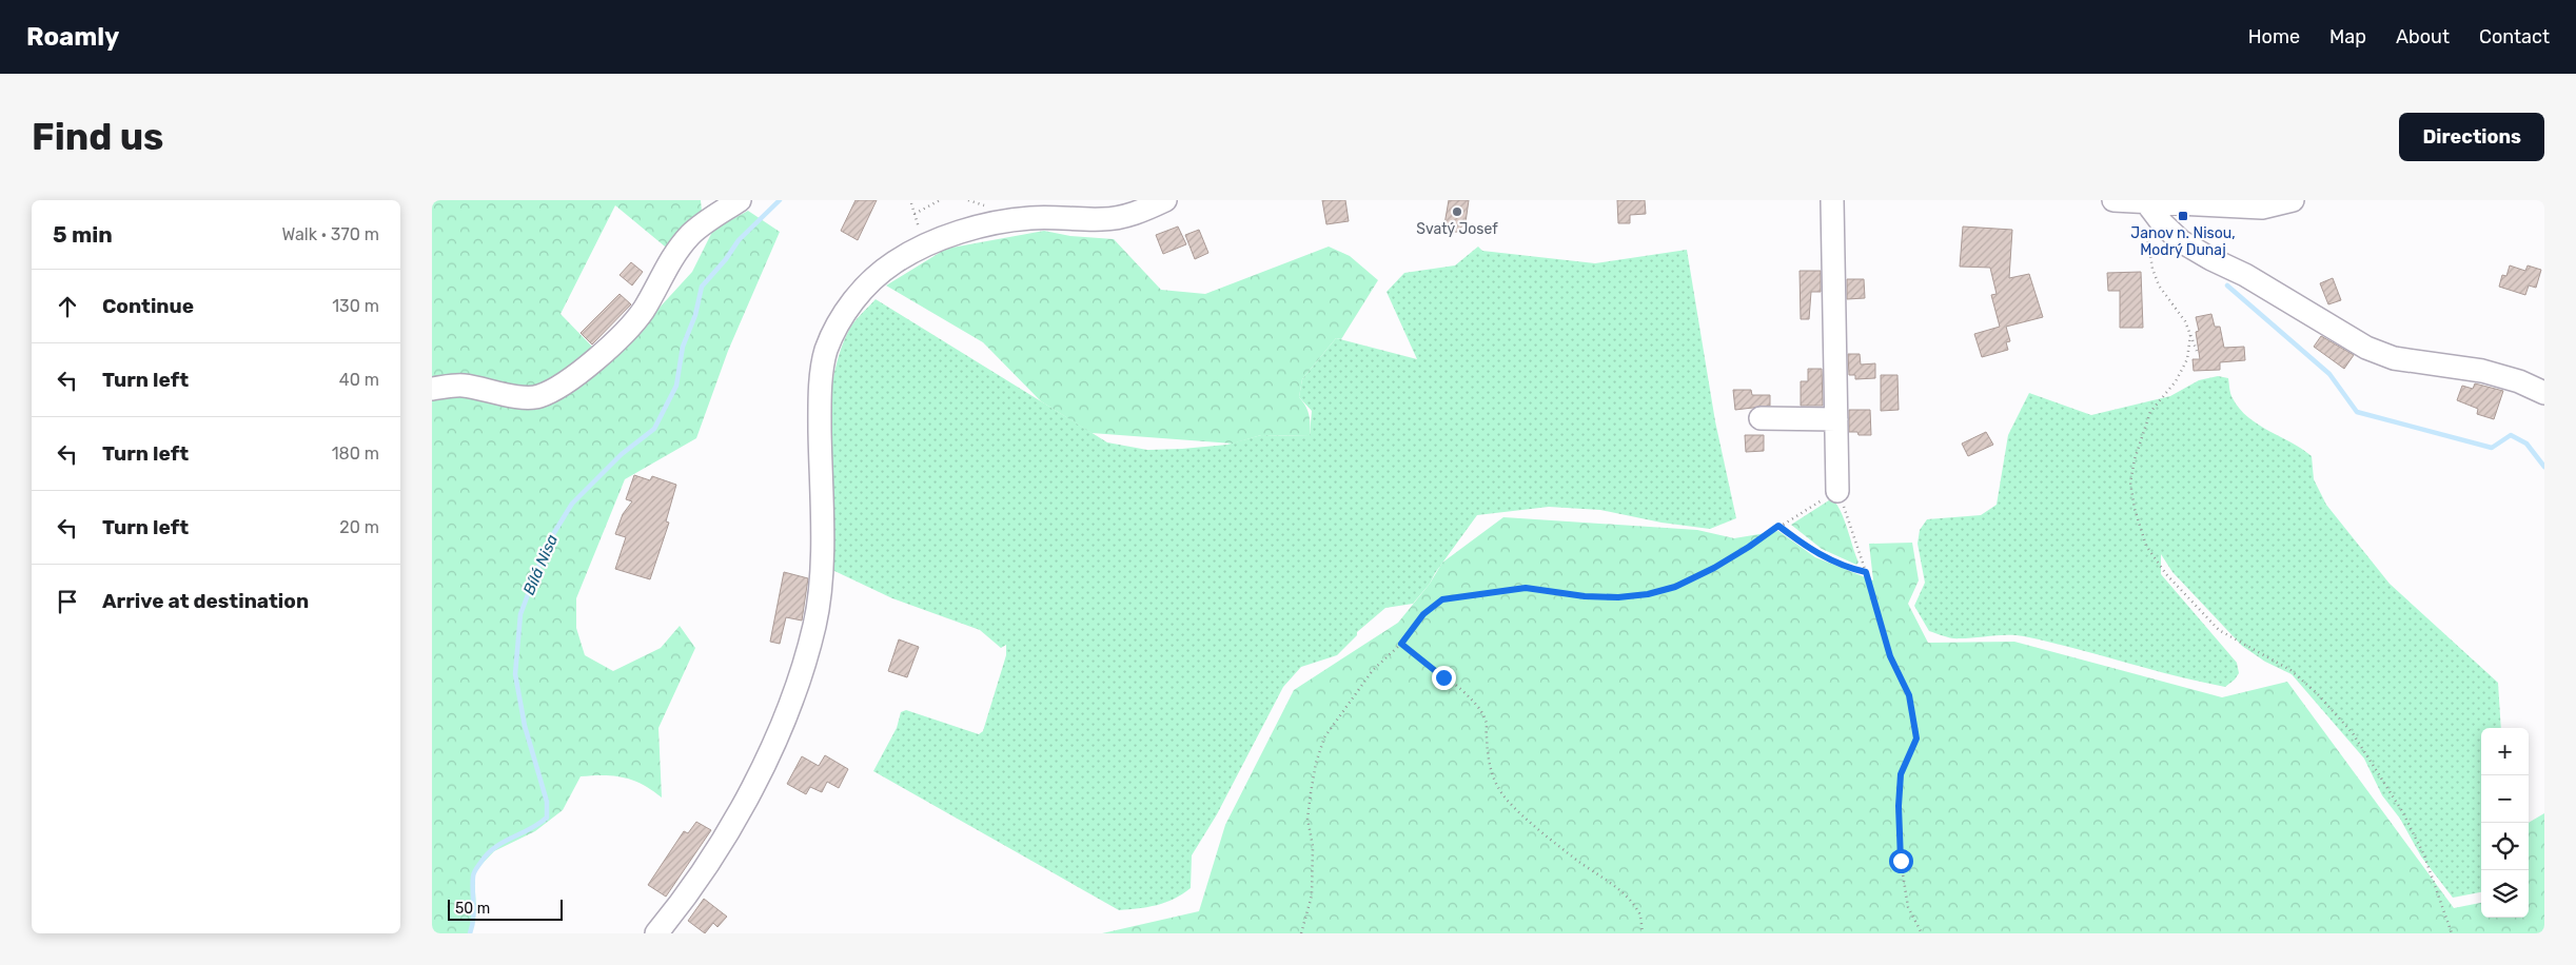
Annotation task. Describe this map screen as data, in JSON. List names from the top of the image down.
{
  "water": ["Bílá Nisa"],
  "places": {
    "other": ["Svatý Josef"],
    "transit": ["Janov n. Nisou, Modrý Dunaj"]
  },
  "scale_bar": "50 m",
  "page": {
    "header": "Roamly",
    "nav": [
      "Home",
      "Map",
      "About",
      "Contact"
    ],
    "buttons": "Directions",
    "title": "Find us",
    "heading": ["5 min", "Walk · 370 m"],
    "list": [
      ["Continue", "130 m"],
      ["Turn left", "40 m"],
      ["Turn left", "180 m"],
      ["Turn left", "20 m"],
      "Arrive at destination"
    ],
    "map_buttons": ["+", "−"],
    "scale": "50 m"
  }
}
